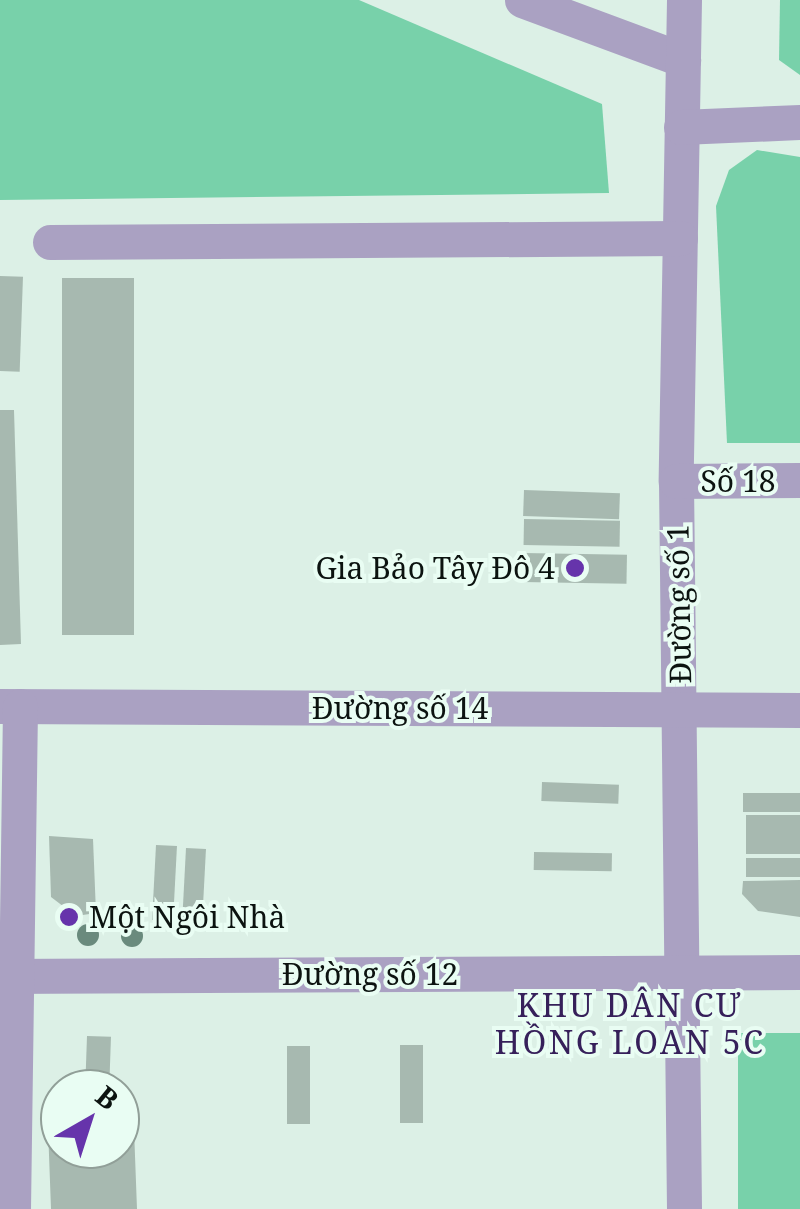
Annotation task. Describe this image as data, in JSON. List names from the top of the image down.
{
  "streets": {
    "street": [
      "Số 18",
      "Đường số 1",
      "Đường số 14",
      "Đường số 12"
    ]
  },
  "crossings": [
    ["Số 18", "Đường số 1"],
    ["Đường số 1", "Đường số 14"],
    ["Đường số 1", "Đường số 12"]
  ],
  "districts": ["KHU DÂN CƯ HỒNG LOAN 5C"],
  "places": ["Gia Bảo Tây Đô 4", "Một Ngôi Nhà"],
  "north": "top right"
}
